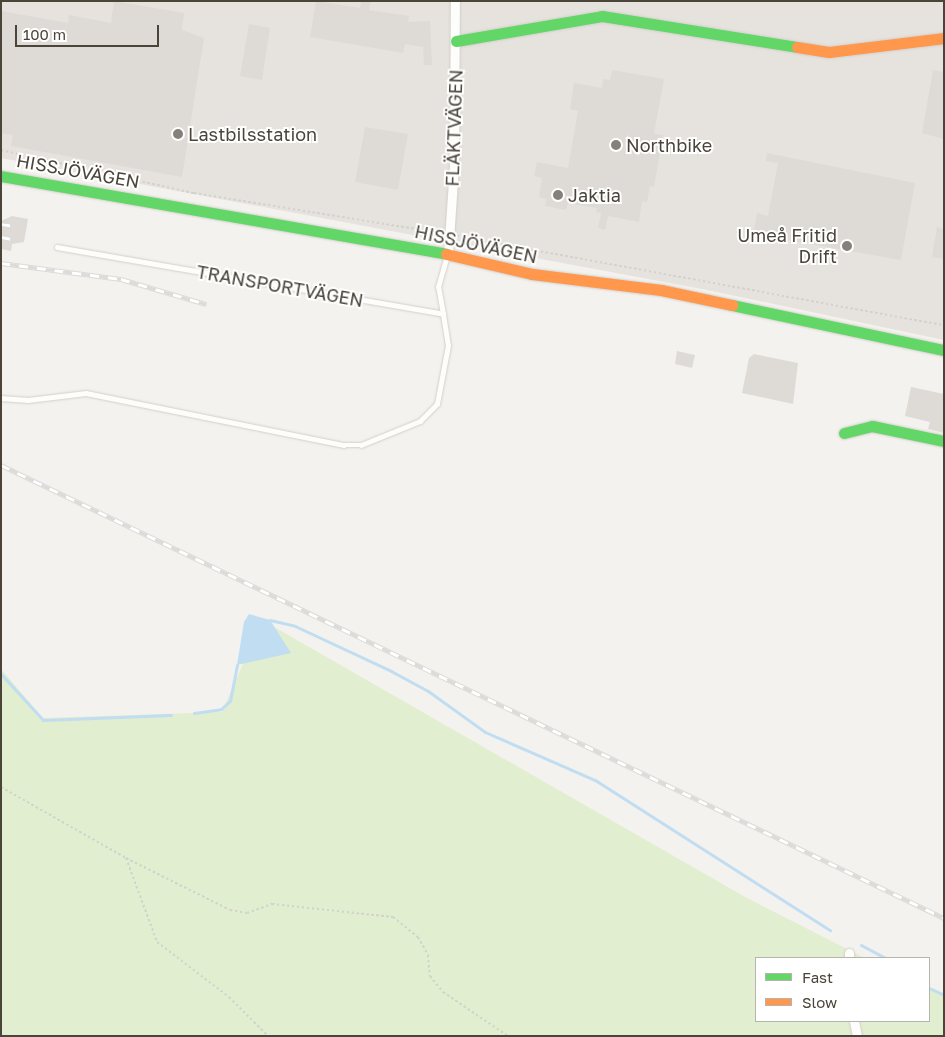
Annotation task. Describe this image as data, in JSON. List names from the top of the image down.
{
  "streets": {
    "main road": ["HISSJÖVÄGEN"],
    "street": ["FLÄKTVÄGEN"],
    "lane": ["TRANSPORTVÄGEN"]
  },
  "crossings": [
    ["FLÄKTVÄGEN", "HISSJÖVÄGEN"]
  ],
  "places": [
    "Lastbilsstation",
    "Northbike",
    "Jaktia",
    "Umeå Fritid Drift"
  ],
  "legend": ["Fast", "Slow"],
  "scale_bar": "100 m"
}
